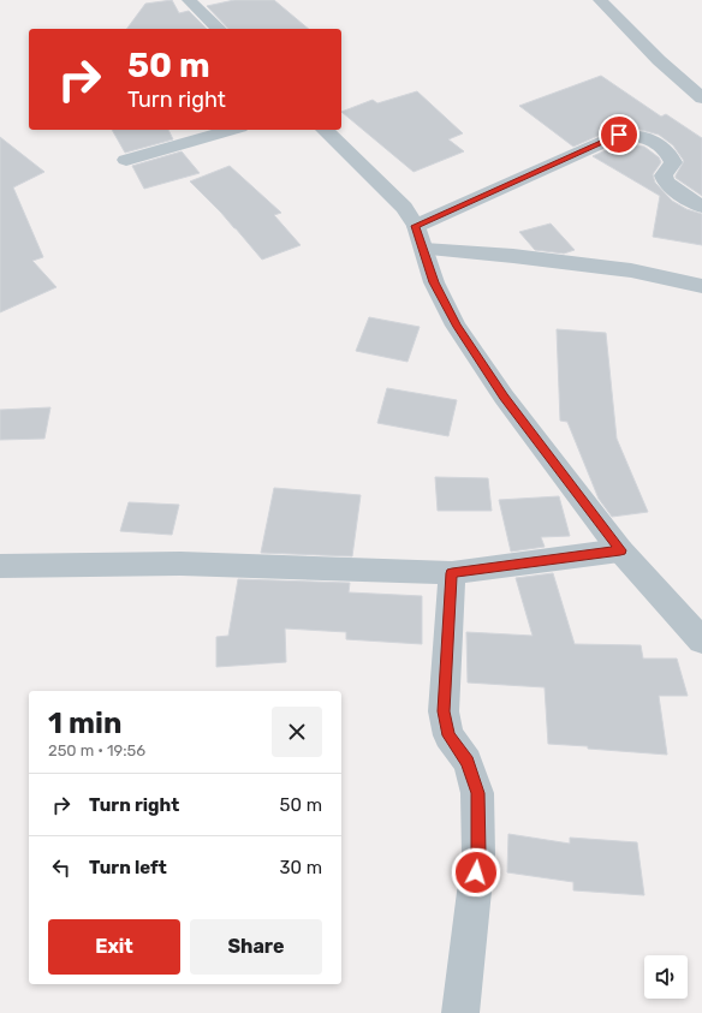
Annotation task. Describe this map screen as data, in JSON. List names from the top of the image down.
{
  "page": {
    "turn": ["50 m", "Turn right"],
    "heading": ["1 min", "250 m · 19:56"],
    "list": [
      {
        "name": "Turn right",
        "value": "50 m"
      },
      {
        "name": "Turn left",
        "value": "30 m"
      }
    ],
    "buttons": ["Exit", "Share"]
  }
}
